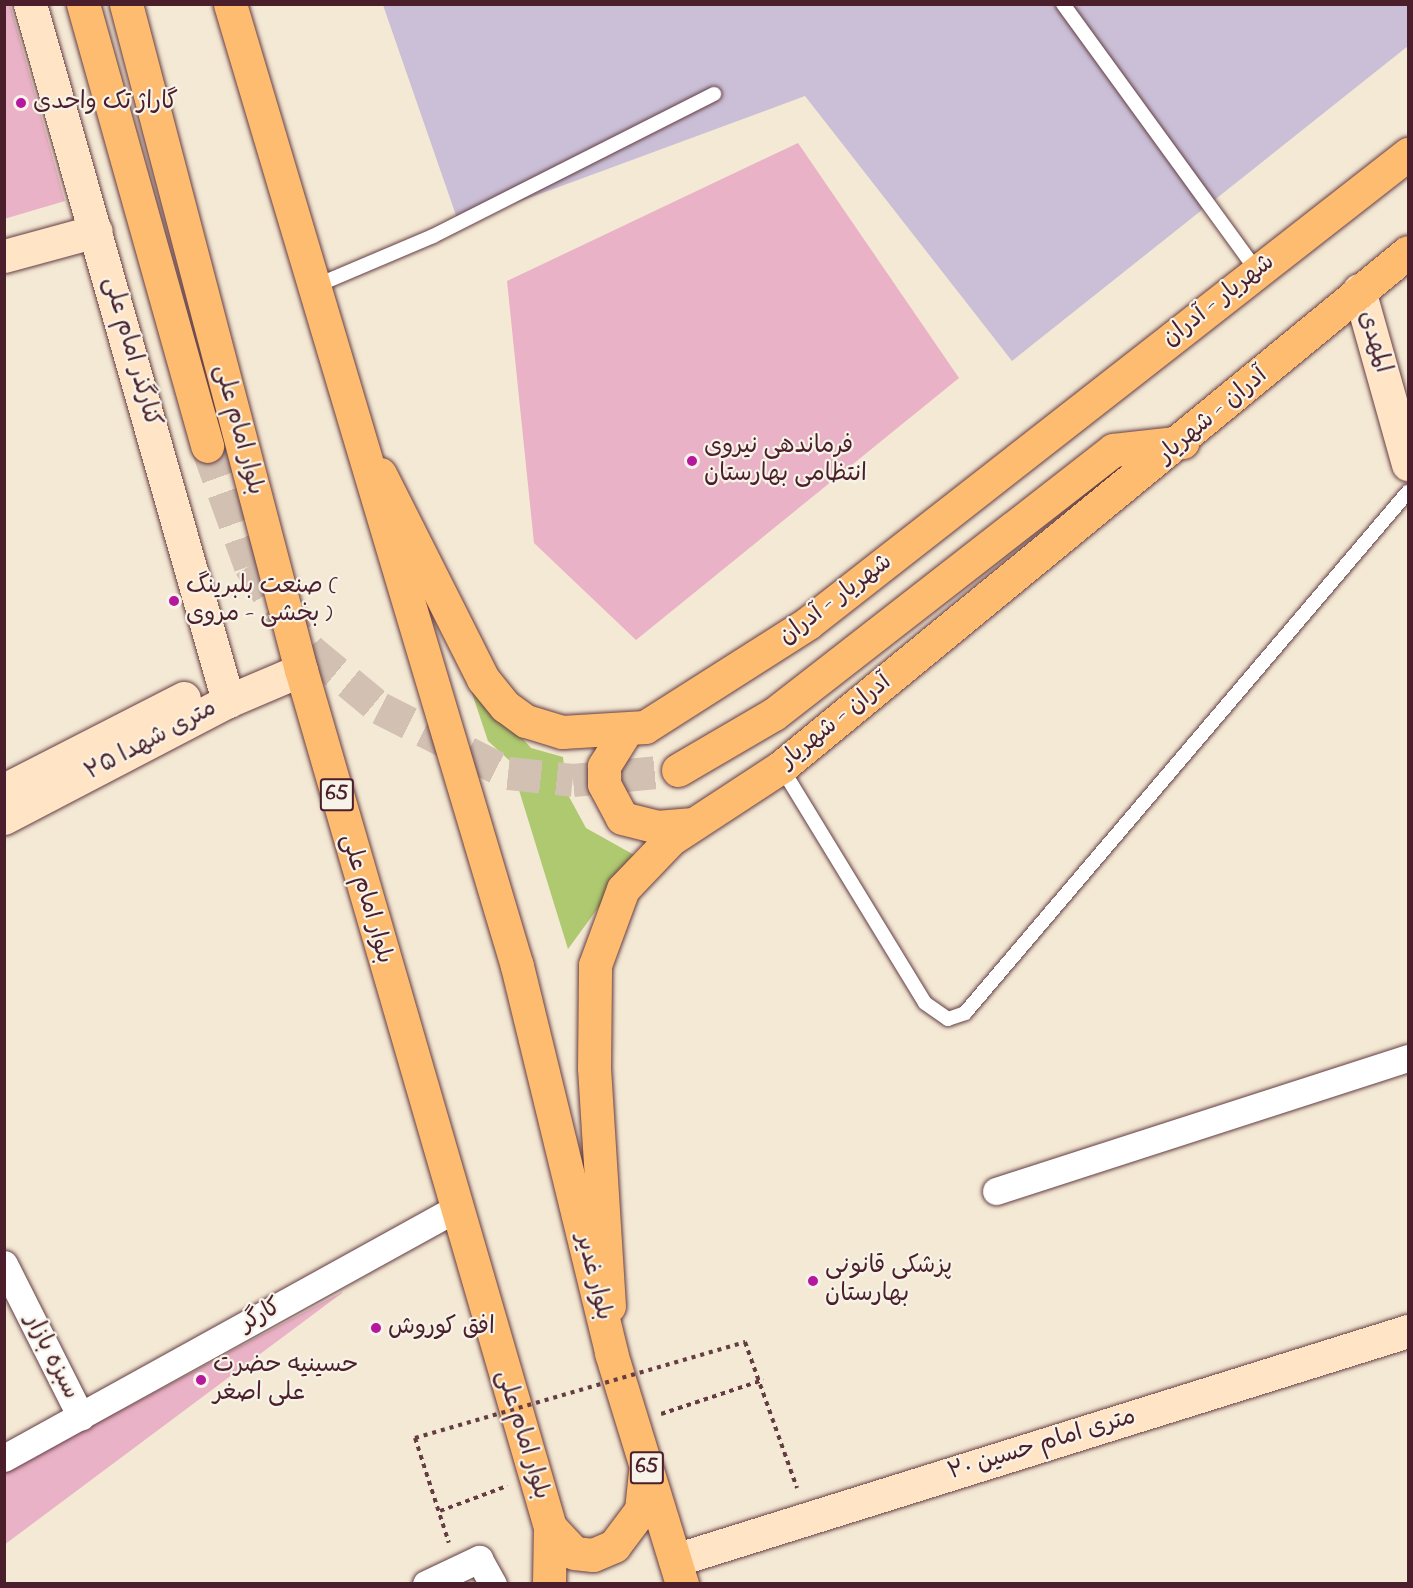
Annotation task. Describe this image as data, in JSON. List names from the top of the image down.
{
  "streets": {
    "main road": [
      "شهریار - آدران",
      "آدران - شهریار",
      "بلوار امام علی",
      "65",
      "بلوار غدیر"
    ],
    "street": [
      "المهدی",
      "کنارگذر امام علی",
      "۲۵ متری شهدا",
      "کارگر",
      "سبزه بازار",
      "۲۰ متری امام حسین"
    ]
  },
  "crossings": [
    ["شهریار - آدران", "65"],
    ["شهریار - آدران", "بلوار غدیر"],
    ["المهدی", "آدران - شهریار"],
    ["کنارگذر امام علی", "۲۵ متری شهدا"],
    ["آدران - شهریار", "بلوار غدیر"],
    ["بلوار امام علی", "۲۵ متری شهدا"],
    ["بلوار امام علی", "کارگر"],
    ["65", "بلوار غدیر"],
    ["بلوار غدیر", "۲۰ متری امام حسین"],
    ["کارگر", "سبزه بازار"]
  ],
  "places": [
    "گاراژ تک واحدی",
    "فرماندهی نیروی انتظامی بهارستان",
    "صنعت بلبرینگ ( بخشی - مروی )",
    "پزشکی قانونی بهارستان",
    "افق کوروش",
    "حسینیه حضرت علی اصغر"
  ]
}
